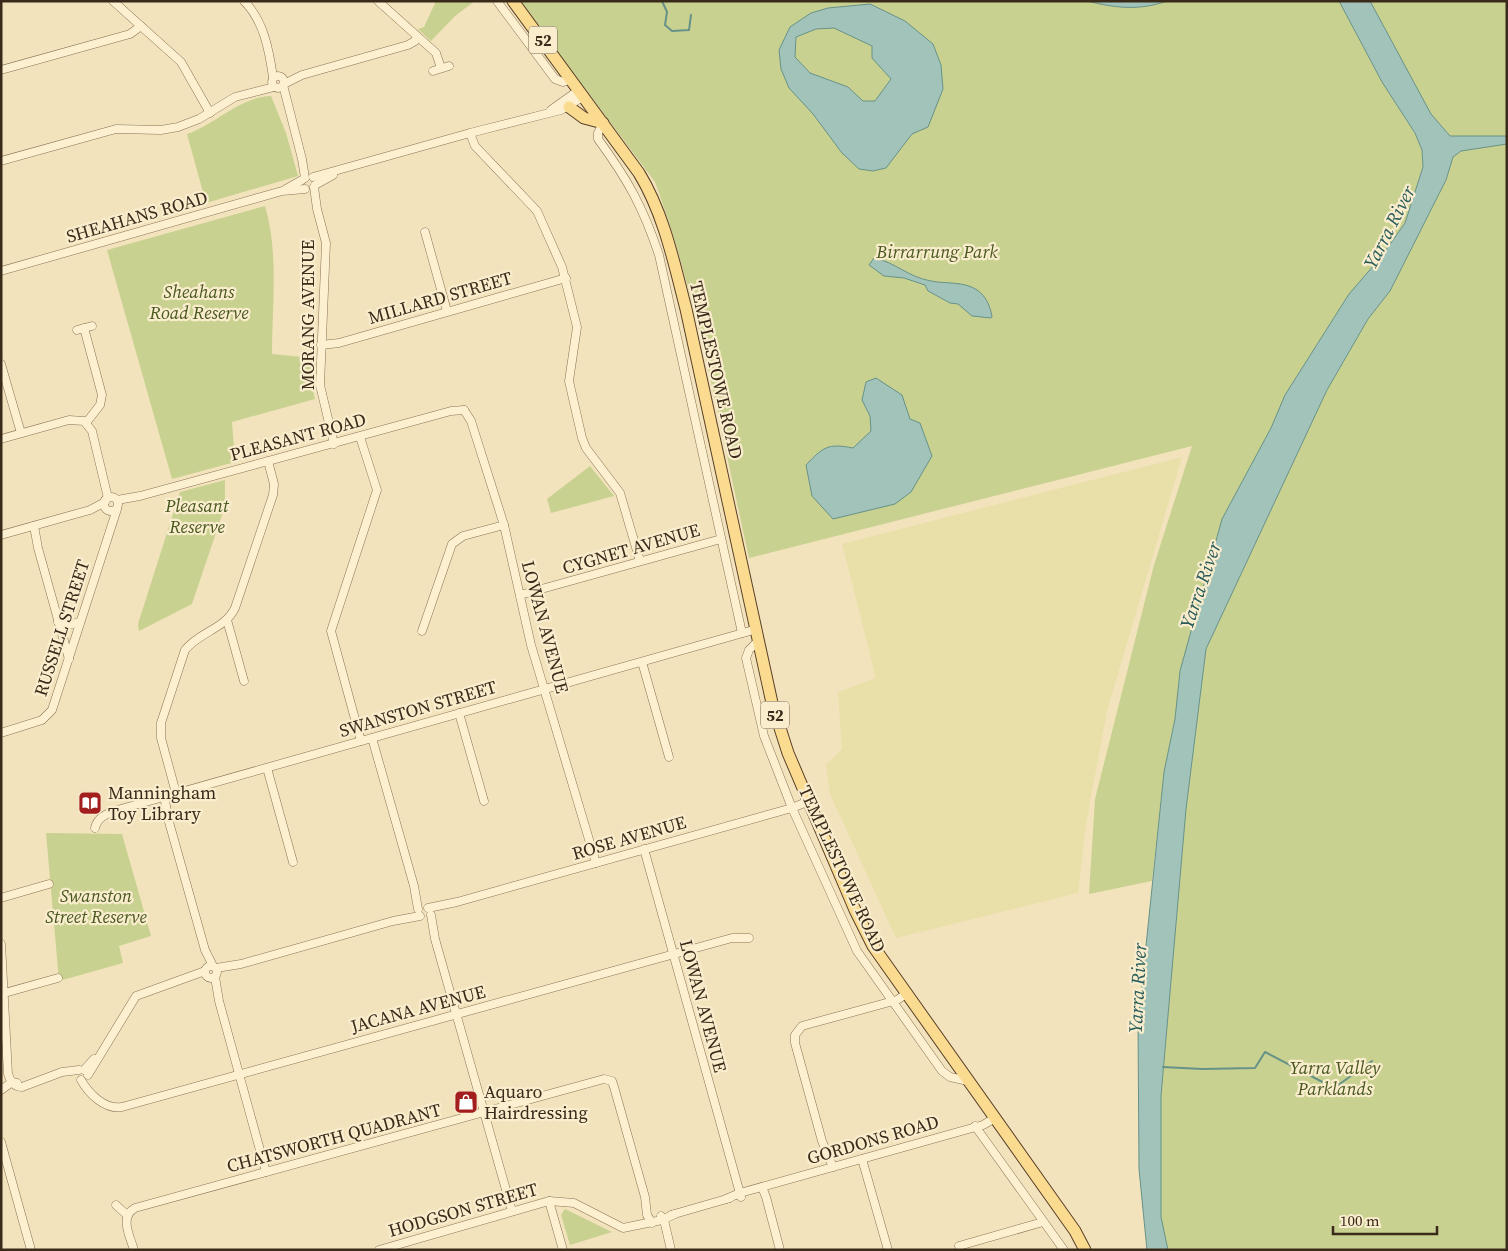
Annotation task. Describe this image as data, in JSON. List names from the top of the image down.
{
  "streets": {
    "main road": ["52", "TEMPLESTOWE ROAD"],
    "street": [
      "SHEAHANS ROAD",
      "MILLARD STREET",
      "MORANG AVENUE",
      "PLEASANT ROAD",
      "CYGNET AVENUE",
      "LOWAN AVENUE",
      "RUSSELL STREET",
      "SWANSTON STREET",
      "ROSE AVENUE",
      "JACANA AVENUE",
      "CHATSWORTH QUADRANT",
      "GORDONS ROAD",
      "HODGSON STREET"
    ]
  },
  "crossings": [
    ["SHEAHANS ROAD", "MORANG AVENUE"],
    ["SHEAHANS ROAD", "TEMPLESTOWE ROAD"],
    ["MILLARD STREET", "MORANG AVENUE"],
    ["MORANG AVENUE", "PLEASANT ROAD"],
    ["TEMPLESTOWE ROAD", "CYGNET AVENUE"],
    ["TEMPLESTOWE ROAD", "SWANSTON STREET"],
    ["TEMPLESTOWE ROAD", "ROSE AVENUE"],
    ["TEMPLESTOWE ROAD", "GORDONS ROAD"],
    ["PLEASANT ROAD", "LOWAN AVENUE"],
    ["PLEASANT ROAD", "RUSSELL STREET"],
    ["CYGNET AVENUE", "LOWAN AVENUE"],
    ["LOWAN AVENUE", "SWANSTON STREET"],
    ["LOWAN AVENUE", "ROSE AVENUE"],
    ["LOWAN AVENUE", "JACANA AVENUE"],
    ["LOWAN AVENUE", "GORDONS ROAD"],
    ["ROSE AVENUE", "JACANA AVENUE"],
    ["GORDONS ROAD", "HODGSON STREET"]
  ],
  "water": ["Yarra River"],
  "parks": [
    "Birrarrung Park",
    "Sheahans Road Reserve",
    "Pleasant Reserve",
    "Swanston Street Reserve",
    "Yarra Valley Parklands"
  ],
  "places": {
    "library": ["Manningham Toy Library"],
    "shop": ["Aquaro Hairdressing"]
  },
  "scale_bar": "100 m"
}
